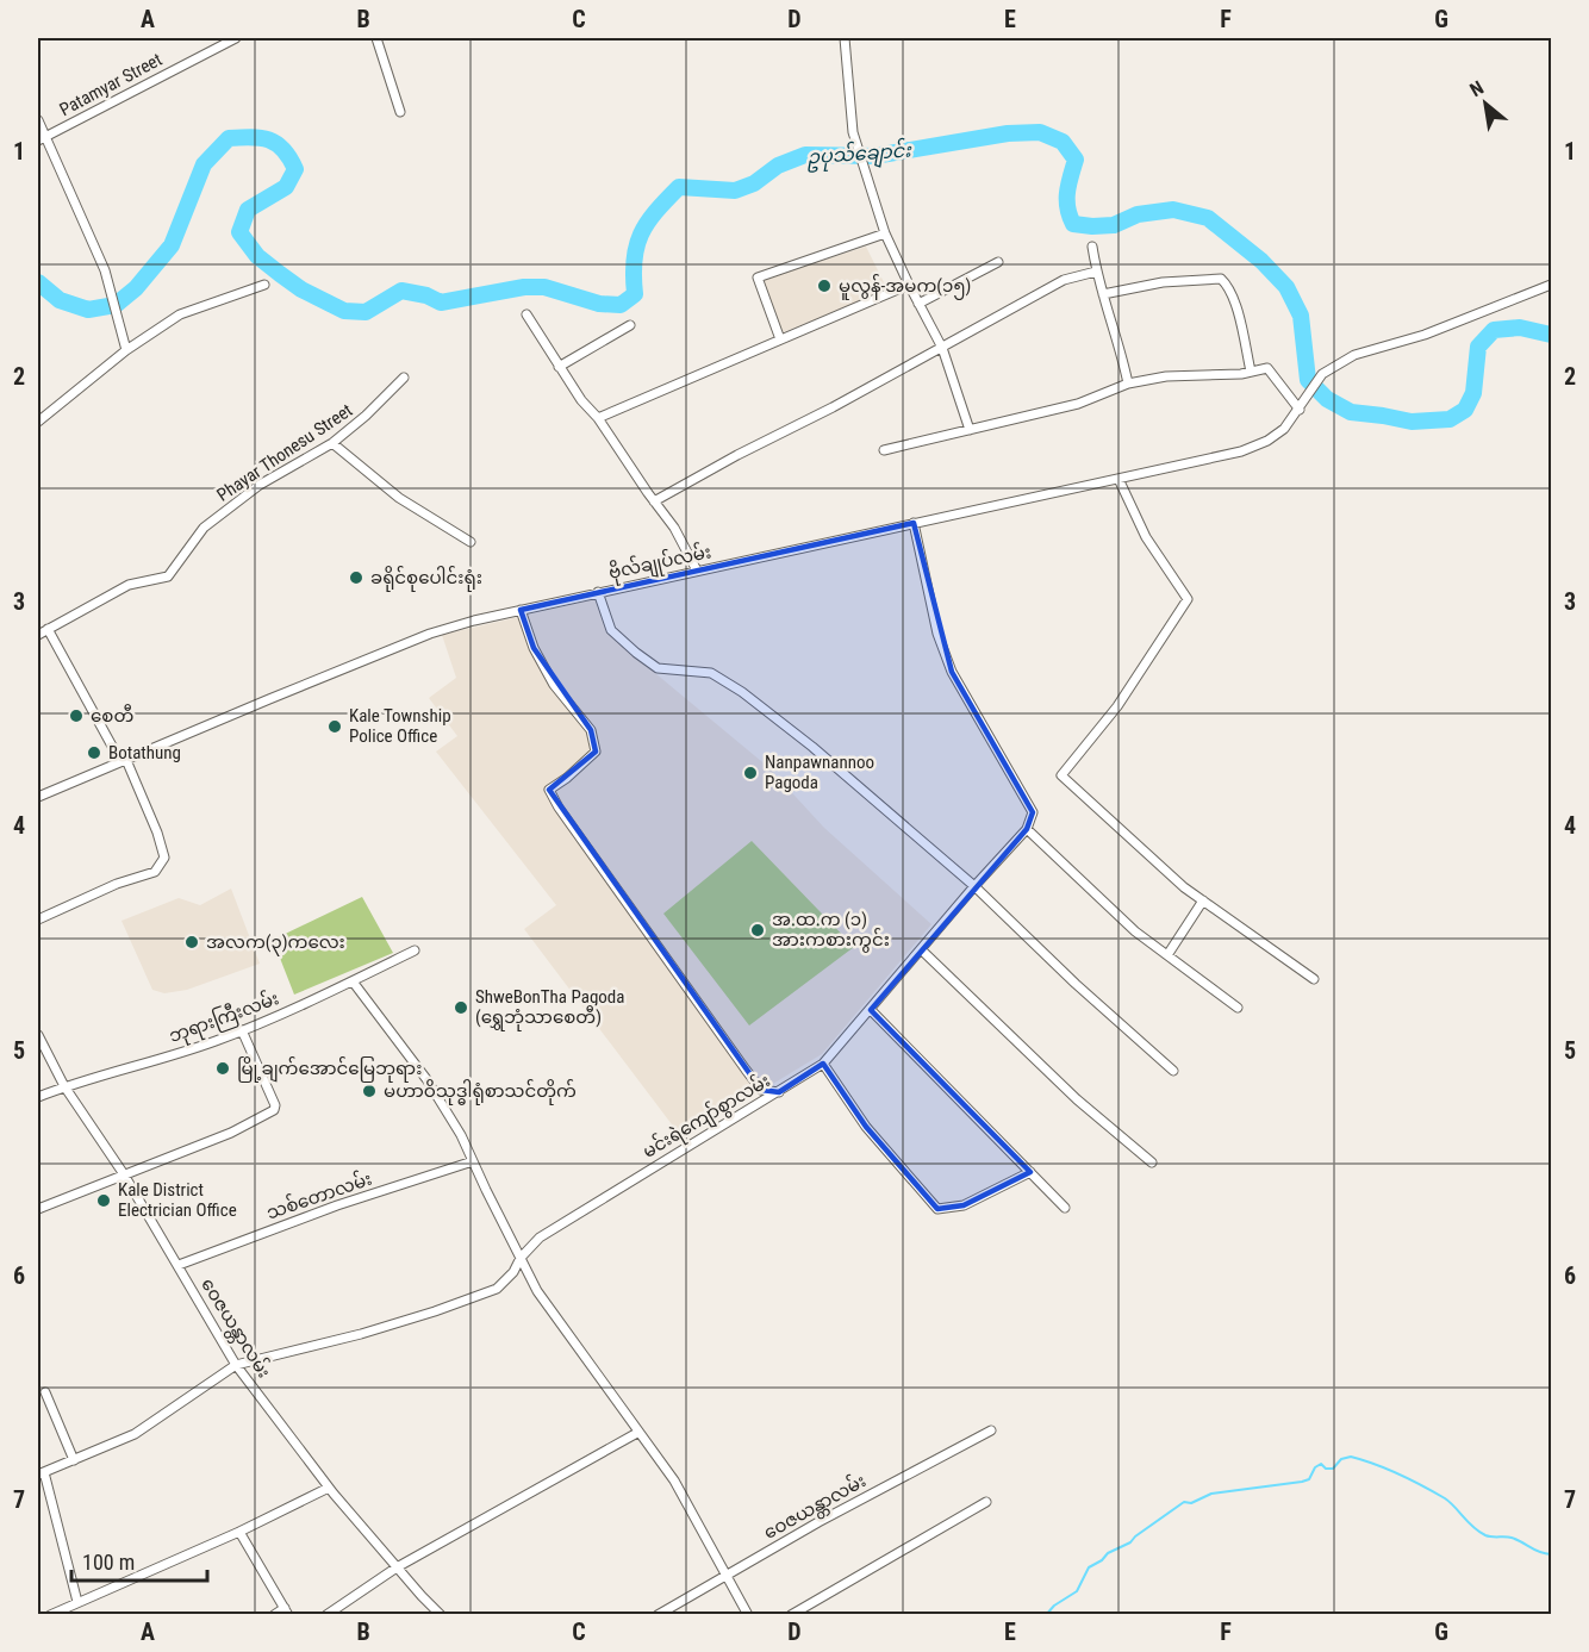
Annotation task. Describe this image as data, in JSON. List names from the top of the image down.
{
  "streets": {
    "street": [
      "Patamyar Street",
      "Phayar Thonesu Street",
      "ဗိုလ်ချုပ်လမ်း",
      "ဘုရားကြီးလမ်း",
      "မင်းရဲကျော်စွာလမ်း",
      "သစ်တောလမ်း",
      "ဝေဇယန္တာလမ်း"
    ]
  },
  "crossings": [
    ["ဘုရားကြီးလမ်း", "ဝေဇယန္တာလမ်း"],
    ["မင်းရဲကျော်စွာလမ်း", "ဝေဇယန္တာလမ်း"],
    ["သစ်တောလမ်း", "ဝေဇယန္တာလမ်း"]
  ],
  "water": ["ဥပုသ်ချောင်း"],
  "places": [
    "မူလွန်-အမက(၁၅)",
    "ခရိုင်စုပေါင်းရုံး",
    "စေတီ",
    "Kale Township Police Office",
    "Botathung",
    "Nanpawnannoo Pagoda",
    "အ.ထ.က (၁) အားကစားကွင်း",
    "အလက(၃)ကလေး",
    "ShweBonTha Pagoda (ရွှေဘုံသာစေတီ)",
    "မြို့ချက်အောင်မြေဘုရား",
    "မဟာဝိသုဒ္ဓါရုံစာသင်တိုက်",
    "Kale District Electrician Office"
  ],
  "scale_bar": "100 m",
  "north": "top left",
  "grid": {
    "columns": [
      "A",
      "B",
      "C",
      "D",
      "E",
      "F",
      "G"
    ],
    "rows": [
      "1",
      "2",
      "3",
      "4",
      "5",
      "6",
      "7"
    ]
  }
}
